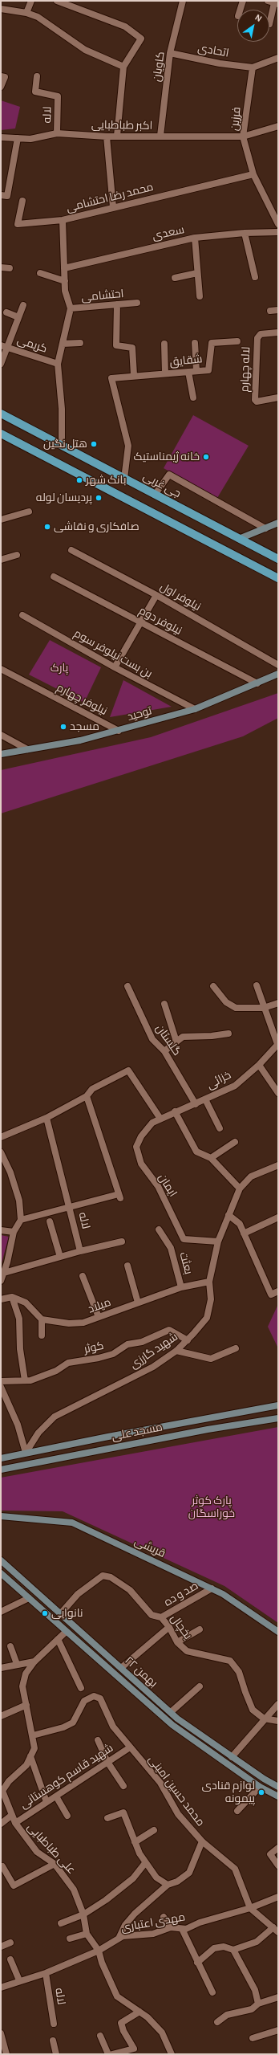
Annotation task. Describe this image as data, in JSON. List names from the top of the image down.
{
  "streets": {
    "main road": [
      "جی غربی",
      "توحید",
      "مسجد علی",
      "قریشی",
      "۲۲ بهمن"
    ],
    "street": [
      "اتحادی",
      "کاویان",
      "لاله",
      "فرزین",
      "اکبر طباطبایی",
      "محمد رضا احتشامی",
      "سعدی",
      "احتشامی",
      "کریمی",
      "شقایق",
      "لاله چهارم",
      "نیلوفر اول",
      "نیلوفر دوم",
      "بن بست نیلوفر سوم",
      "نیلوفر چهارم",
      "گلستان",
      "خزائی",
      "ایمان",
      "بعثت",
      "میلاد",
      "کوثر",
      "شهید گارزی",
      "صد و ده",
      "یخچال",
      "شهید قاسم کوهستانی",
      "محمد حسین امینی",
      "علی طباطبایی",
      "مهدی اعتباری"
    ]
  },
  "crossings": [
    ["اتحادی", "کاویان"],
    ["اتحادی", "فرزین"],
    ["کاویان", "اکبر طباطبایی"],
    ["لاله", "اکبر طباطبایی"],
    ["لاله", "مهدی اعتباری"],
    ["فرزین", "اکبر طباطبایی"],
    ["محمد رضا احتشامی", "سعدی"],
    ["محمد رضا احتشامی", "احتشامی"],
    ["محمد رضا احتشامی", "کریمی"],
    ["محمد رضا احتشامی", "جی غربی"],
    ["شقایق", "جی غربی"],
    ["نیلوفر دوم", "توحید"],
    ["بن بست نیلوفر سوم", "توحید"],
    ["نیلوفر چهارم", "توحید"],
    ["گلستان", "خزائی"],
    ["خزائی", "ایمان"],
    ["ایمان", "شهید گارزی"],
    ["بعثت", "میلاد"],
    ["میلاد", "شهید گارزی"],
    ["کوثر", "شهید گارزی"],
    ["شهید گارزی", "مسجد علی"],
    ["قریشی", "صد و ده"],
    ["صد و ده", "یخچال"],
    ["یخچال", "۲۲ بهمن"],
    ["۲۲ بهمن", "علی طباطبایی"],
    ["شهید قاسم کوهستانی", "محمد حسین امینی"],
    ["شهید قاسم کوهستانی", "علی طباطبایی"],
    ["محمد حسین امینی", "علی طباطبایی"],
    ["محمد حسین امینی", "مهدی اعتباری"],
    ["علی طباطبایی", "مهدی اعتباری"]
  ],
  "parks": ["پارک", "پارک کوثر خوراسگان"],
  "places": [
    "هتل نگین",
    "خانه ژیمناستیک",
    "بانک شهر",
    "پردیسان لوله",
    "صافکاری و نقاشی",
    "مسجد",
    "نانوایی",
    "لوازم قنادی پیمونه"
  ],
  "north": "top right"
}
